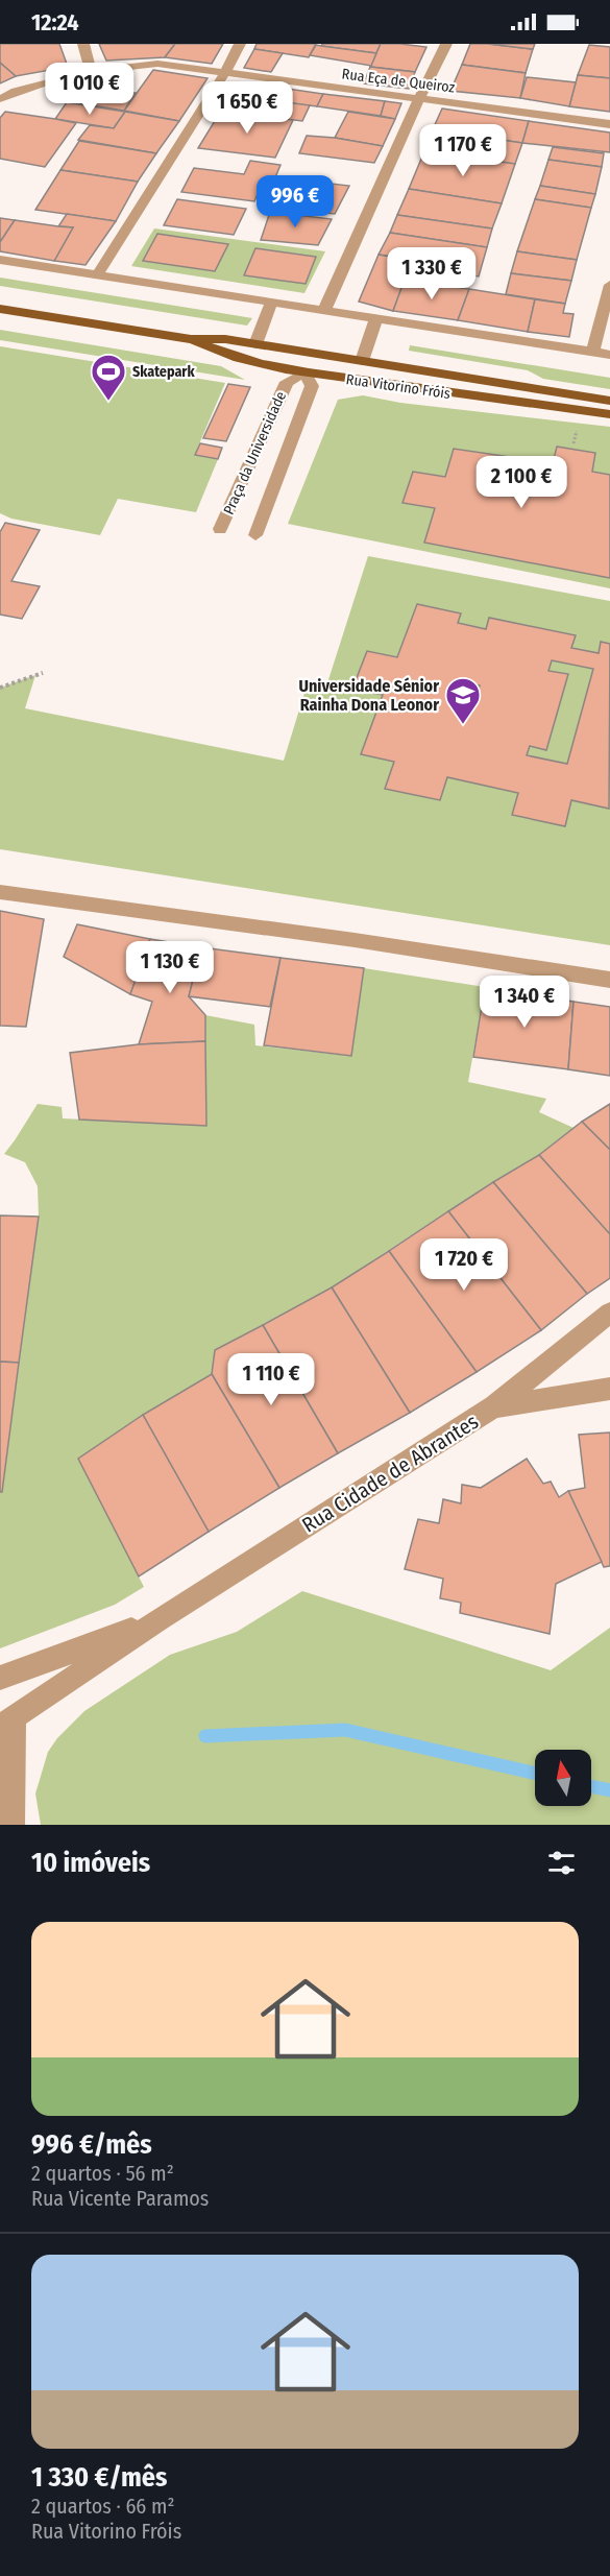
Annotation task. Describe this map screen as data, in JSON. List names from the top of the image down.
{
  "streets": {
    "main road": ["Rua Vitorino Fróis"],
    "street": ["Rua Eça de Queiroz", "Praça da Universidade", "Rua Cidade de Abrantes"]
  },
  "crossings": [
    ["Rua Vitorino Fróis", "Praça da Universidade"]
  ],
  "places": {
    "sports": ["Skatepark"],
    "school or university": ["Universidade Sénior Rainha Dona Leonor"]
  },
  "north": "top",
  "page": {
    "status": "12:24",
    "price": [
      "1 010 €",
      "1 650 €",
      "1 170 €",
      "996 €",
      "1 330 €",
      "2 100 €",
      "1 130 €",
      "1 340 €",
      "1 720 €",
      "1 110 €"
    ],
    "heading": "10 imóveis",
    "list": [
      {
        "name": "996 €/mês",
        "note": "2 quartos · 56 m² · Rua Vicente Paramos"
      },
      {
        "name": "1 330 €/mês",
        "note": "2 quartos · 66 m² · Rua Vitorino Fróis"
      }
    ]
  }
}
